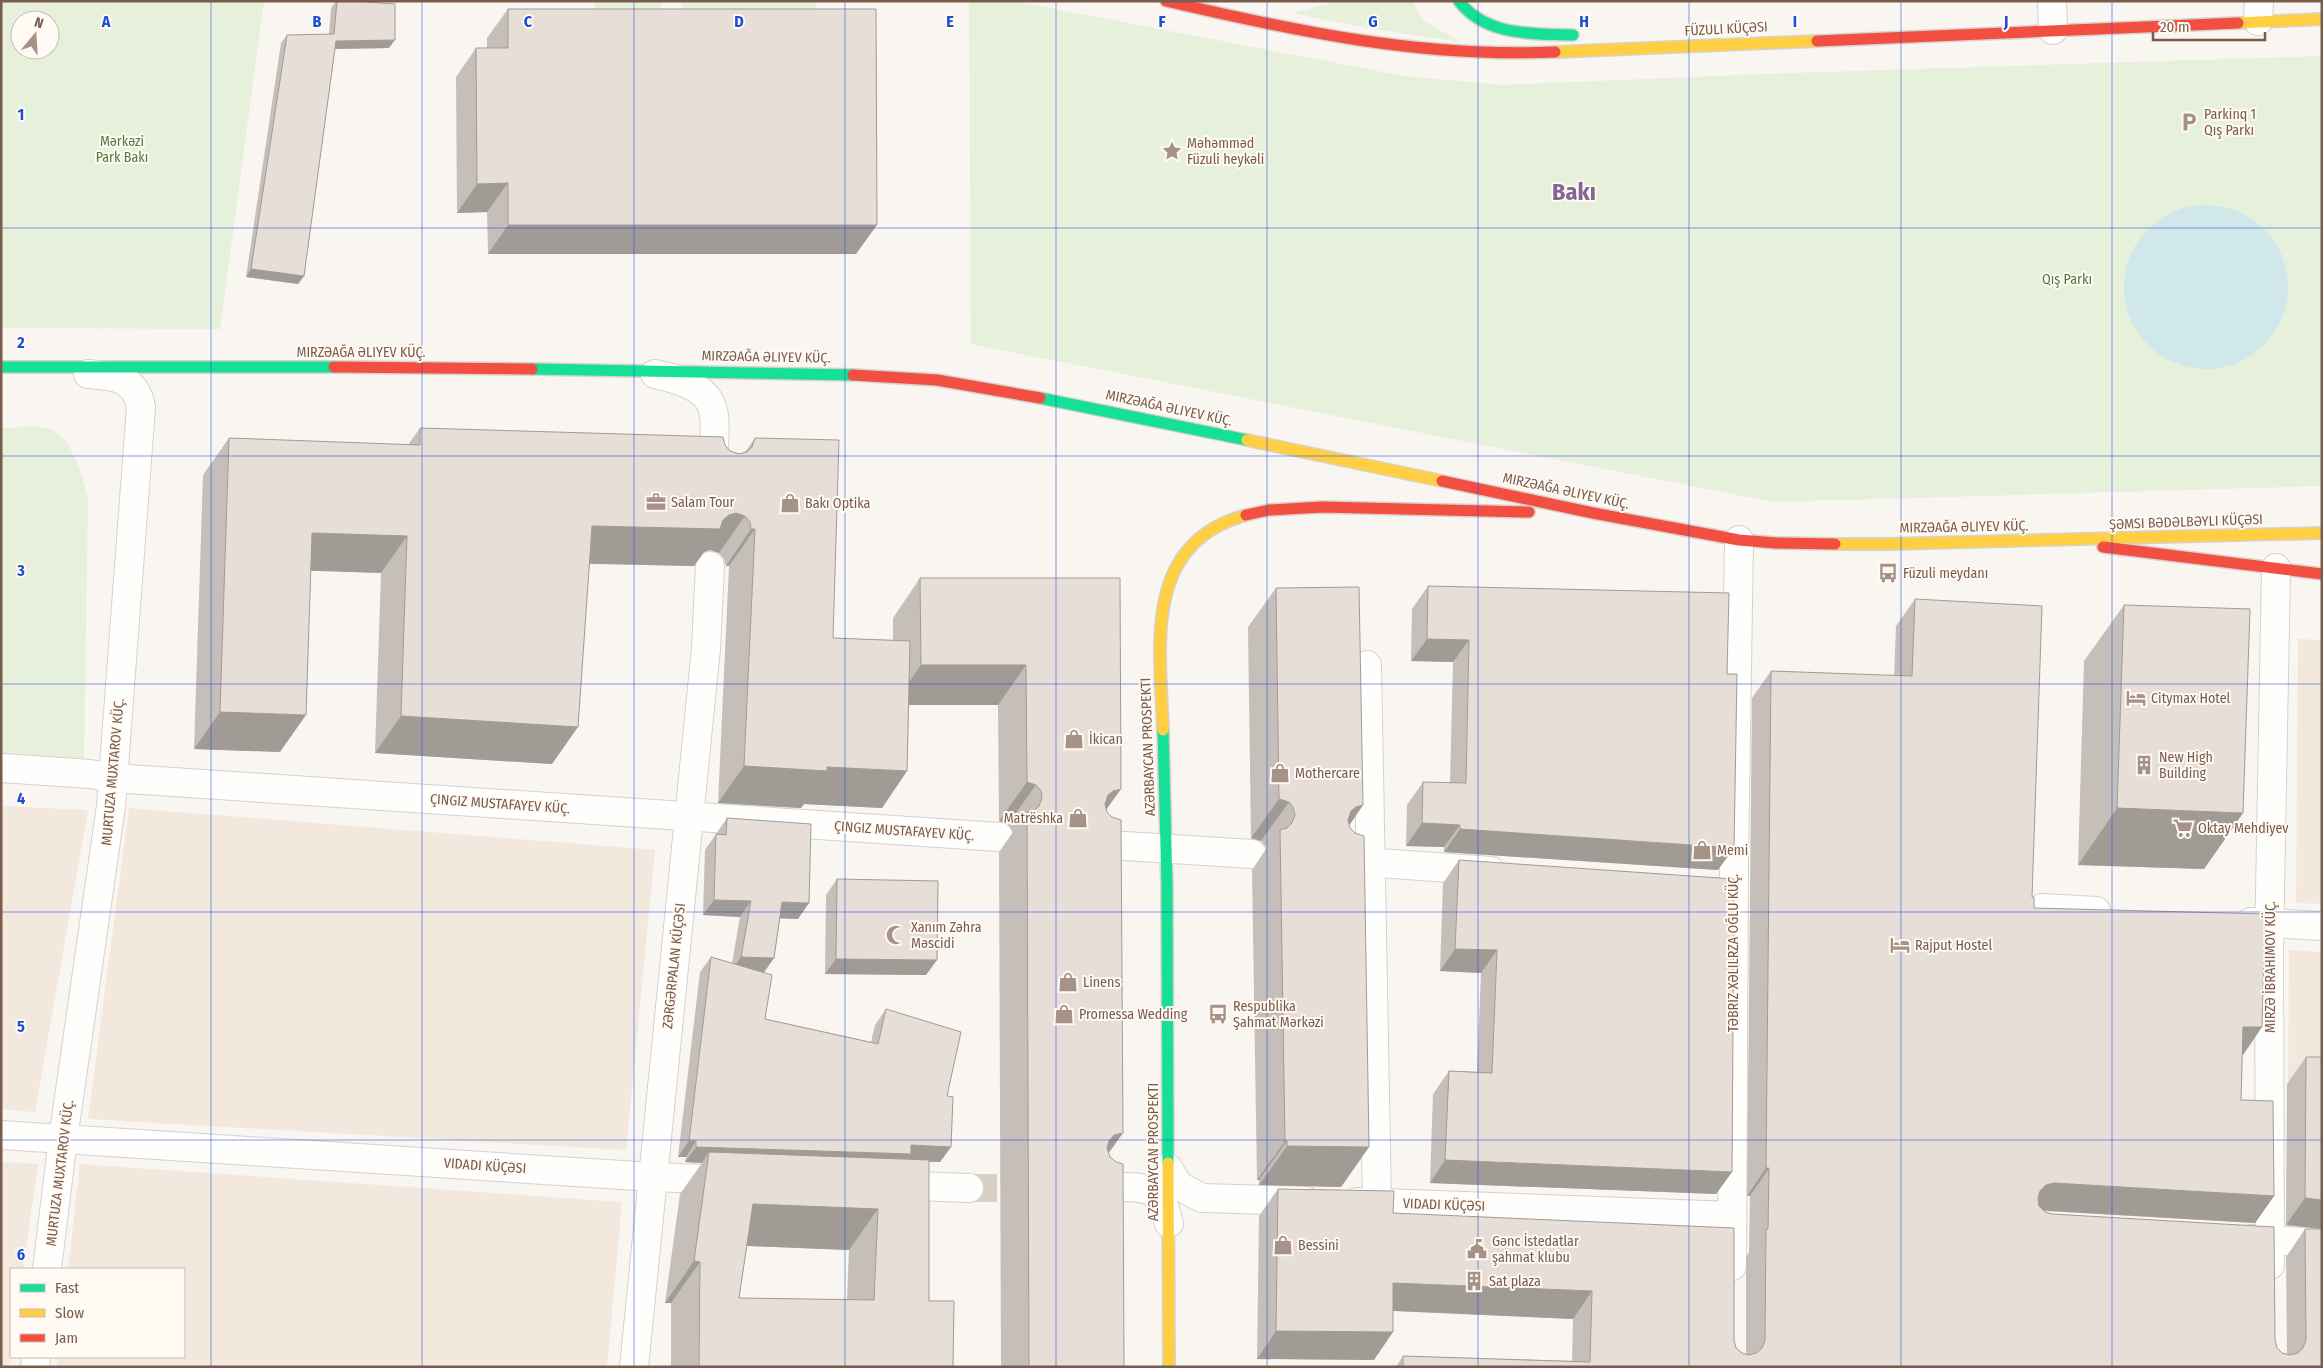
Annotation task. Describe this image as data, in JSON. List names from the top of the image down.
{
  "streets": {
    "main road": [
      "FÜZULI KÜÇƏSI",
      "MIRZƏAĞA ƏLIYEV KÜÇ.",
      "ŞƏMSI BƏDƏLBƏYLI KÜÇƏSI",
      "AZƏRBAYCAN PROSPEKTI"
    ],
    "street": [
      "MURTUZA MUXTAROV KÜÇ.",
      "ÇINGIZ MUSTAFAYEV KÜÇ.",
      "TƏBRIZ XƏLILRZA OĞLU KÜÇ.",
      "ZƏRGƏRPALAN KÜÇƏSI",
      "MIRZƏ İBRAHIMOV KÜÇ.",
      "VIDADI KÜÇƏSI"
    ]
  },
  "crossings": [
    ["MIRZƏAĞA ƏLIYEV KÜÇ.", "ŞƏMSI BƏDƏLBƏYLI KÜÇƏSI"],
    ["MIRZƏAĞA ƏLIYEV KÜÇ.", "AZƏRBAYCAN PROSPEKTI"],
    ["MIRZƏAĞA ƏLIYEV KÜÇ.", "MURTUZA MUXTAROV KÜÇ."],
    ["MIRZƏAĞA ƏLIYEV KÜÇ.", "TƏBRIZ XƏLILRZA OĞLU KÜÇ."],
    ["MIRZƏAĞA ƏLIYEV KÜÇ.", "MIRZƏ İBRAHIMOV KÜÇ."],
    ["AZƏRBAYCAN PROSPEKTI", "VIDADI KÜÇƏSI"],
    ["MURTUZA MUXTAROV KÜÇ.", "ÇINGIZ MUSTAFAYEV KÜÇ."],
    ["MURTUZA MUXTAROV KÜÇ.", "VIDADI KÜÇƏSI"],
    ["ÇINGIZ MUSTAFAYEV KÜÇ.", "ZƏRGƏRPALAN KÜÇƏSI"],
    ["TƏBRIZ XƏLILRZA OĞLU KÜÇ.", "VIDADI KÜÇƏSI"],
    ["ZƏRGƏRPALAN KÜÇƏSI", "VIDADI KÜÇƏSI"]
  ],
  "districts": ["Bakı"],
  "parks": ["Mərkəzi Park Bakı", "Qış Parkı"],
  "places": {
    "parking": ["Parkinq 1 Qış Parkı"],
    "place": ["Məhəmməd Füzuli heykəli"],
    "office": ["Salam Tour"],
    "shop": [
      "Bakı Optika",
      "İkican",
      "Mothercare",
      "Matrëshka",
      "Memi",
      "Linens",
      "Promessa Wedding",
      "Bessini"
    ],
    "bus stop": ["Füzuli meydanı", "Respublika Şahmat Mərkəzi"],
    "hotel": ["Citymax Hotel", "Rajput Hostel"],
    "building": ["New High Building", "Sat plaza"],
    "supermarket": ["Oktay Mehdiyev"],
    "mosque": ["Xanım Zəhra Məscidi"],
    "public building": ["Gənc İstedatlar şahmat klubu"]
  },
  "legend": ["Fast", "Slow", "Jam"],
  "scale_bar": "20 m",
  "north": "top",
  "grid": {
    "columns": [
      "A",
      "B",
      "C",
      "D",
      "E",
      "F",
      "G",
      "H",
      "I",
      "J"
    ],
    "rows": [
      "1",
      "2",
      "3",
      "4",
      "5",
      "6"
    ]
  }
}
